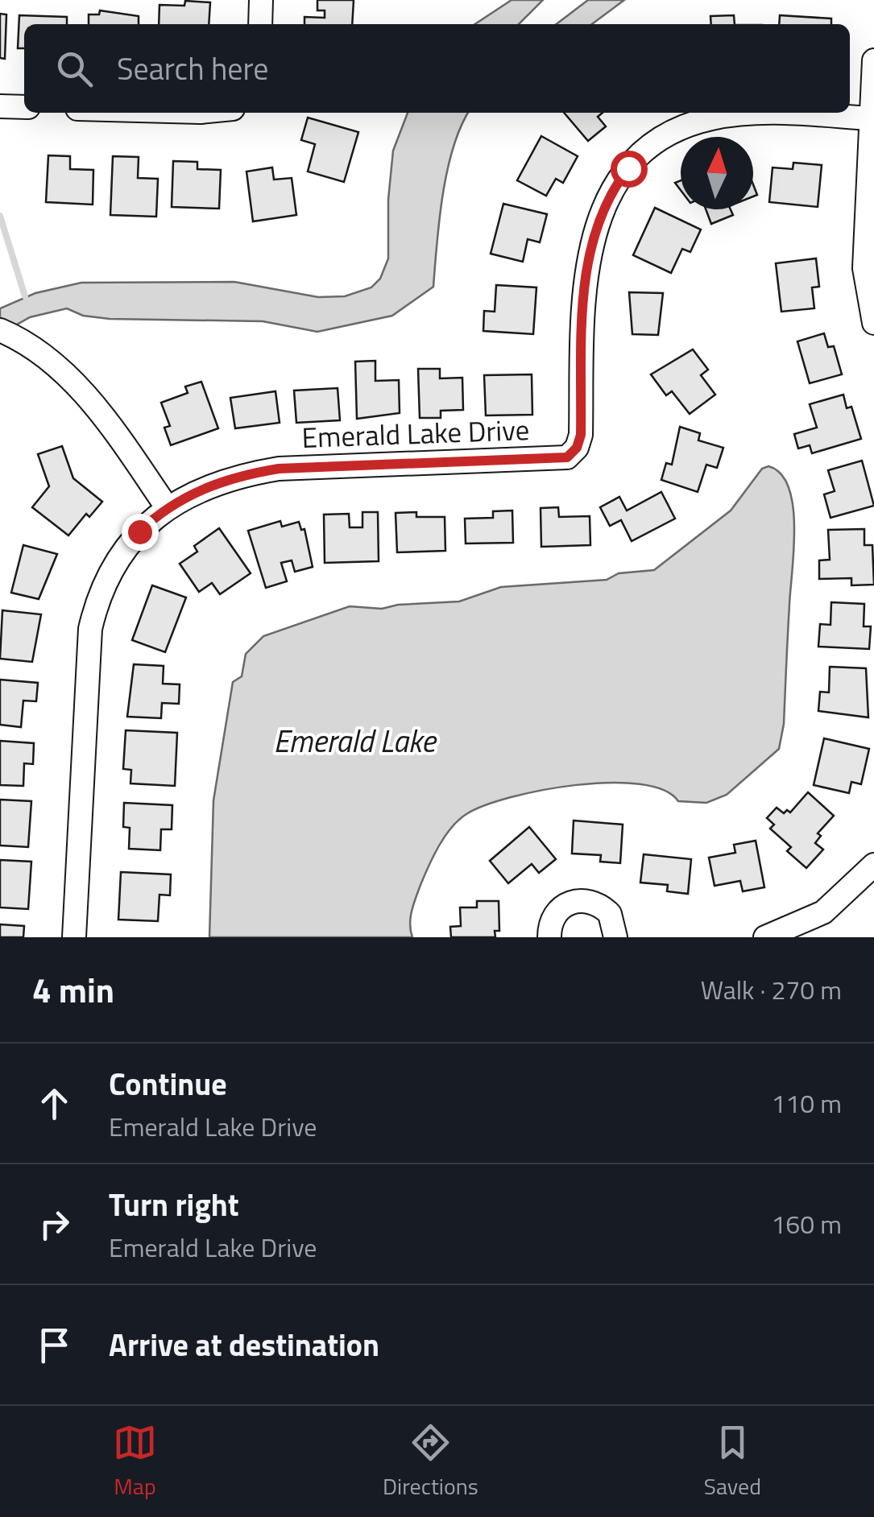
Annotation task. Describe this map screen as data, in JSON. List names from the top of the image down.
{
  "streets": {
    "street": ["Emerald Lake Drive"]
  },
  "water": ["Emerald Lake"],
  "north": "top",
  "page": {
    "search": "Search here",
    "heading": ["4 min", "Walk · 270 m"],
    "list": [
      ["Continue", "Emerald Lake Drive", "110 m"],
      ["Turn right", "Emerald Lake Drive", "160 m"],
      "Arrive at destination"
    ],
    "nav": ["Map", "Directions", "Saved"]
  }
}
